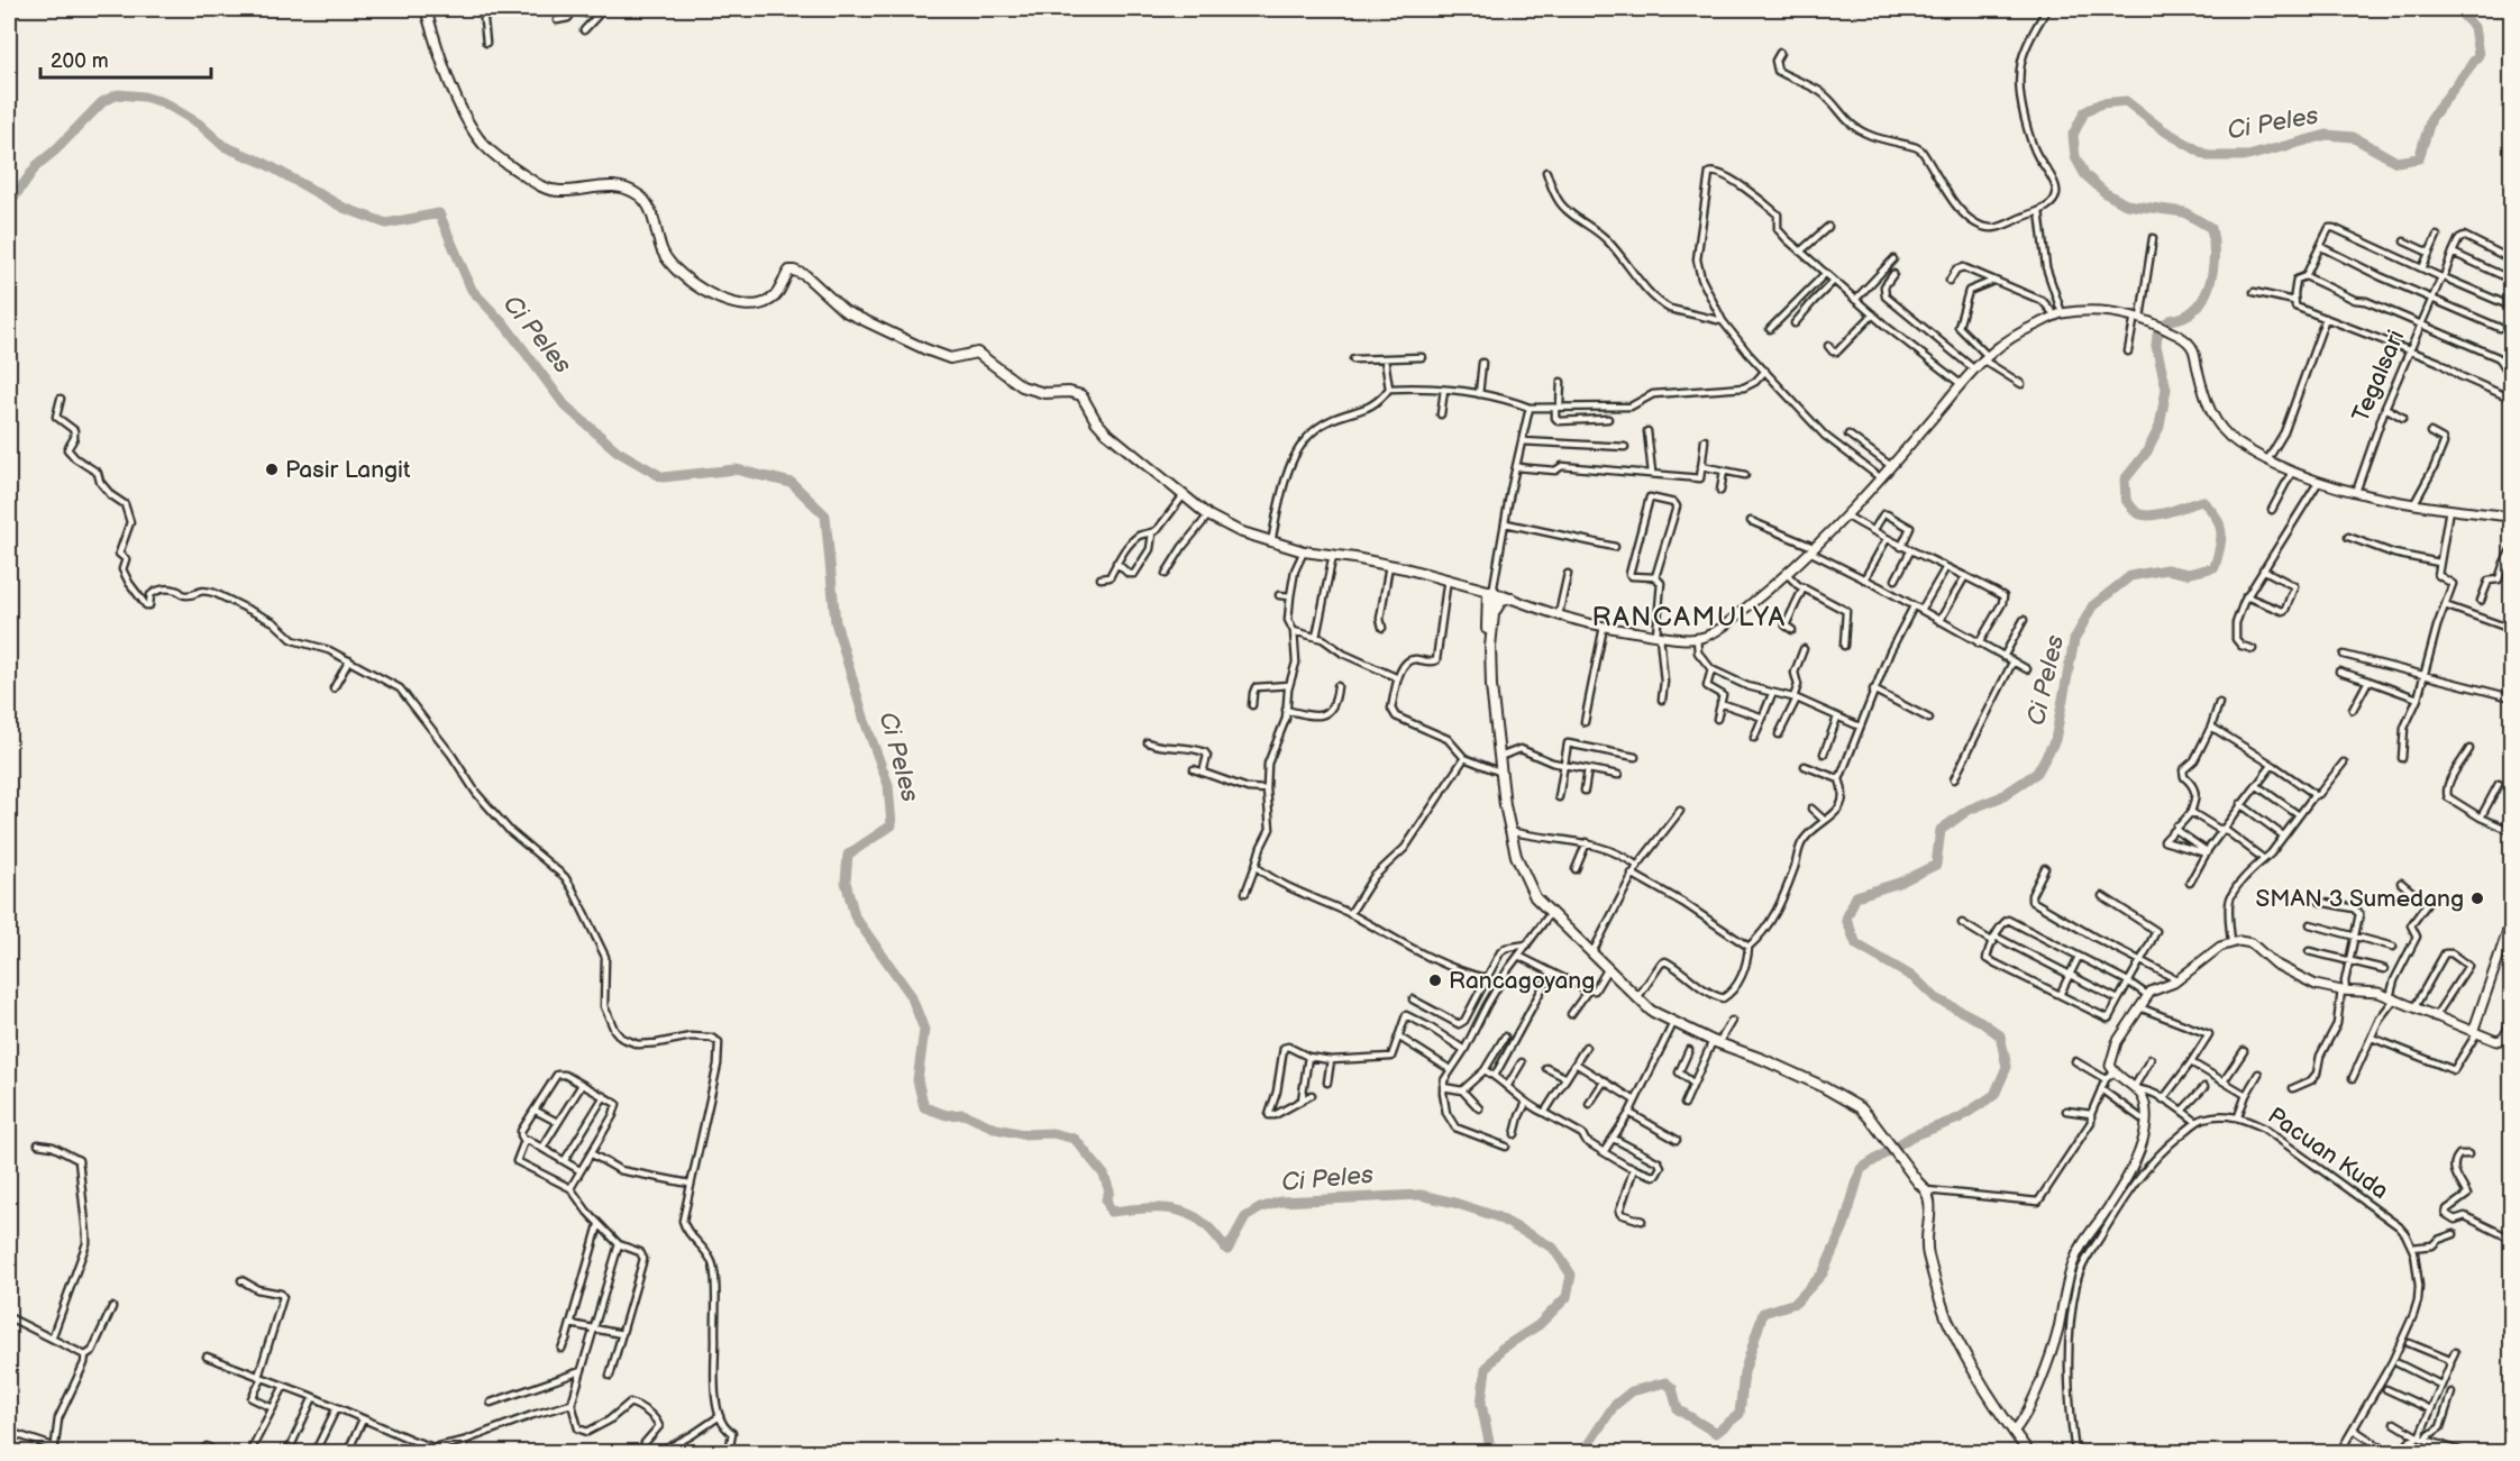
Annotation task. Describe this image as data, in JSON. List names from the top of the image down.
{
  "streets": {
    "street": ["Tegalsari", "Pacuan Kuda"]
  },
  "districts": ["RANCAMULYA"],
  "water": ["Ci Peles"],
  "places": ["Pasir Langit", "SMAN 3 Sumedang", "Rancagoyang"],
  "scale_bar": "200 m"
}
